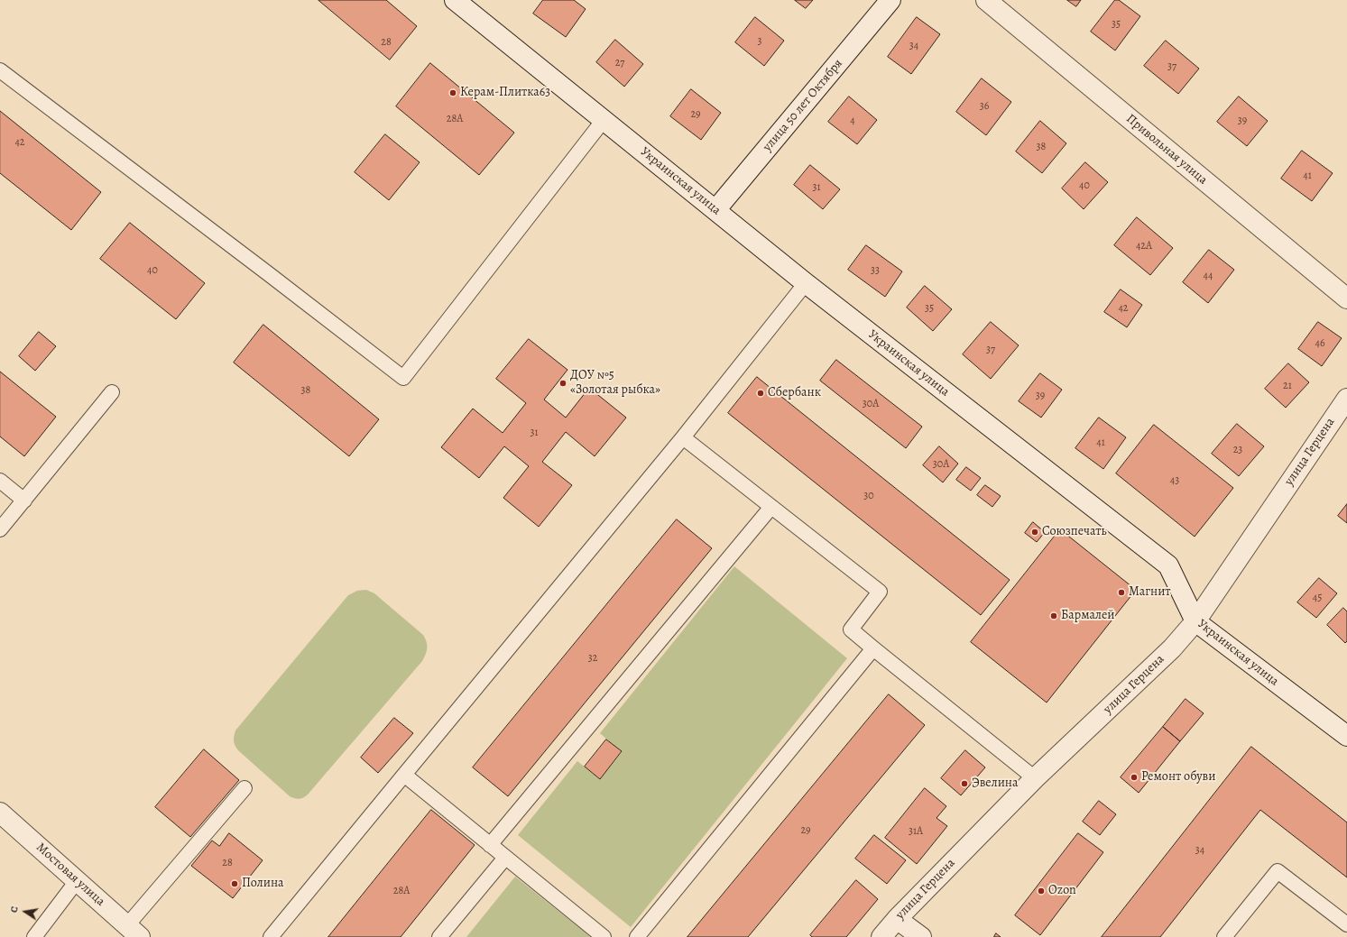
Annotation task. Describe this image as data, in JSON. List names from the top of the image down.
{
  "streets": {
    "street": [
      "улица 50 лет Октября",
      "Привольная улица",
      "Украинская улица",
      "улица Герцена",
      "Мостовая улица"
    ]
  },
  "crossings": [
    ["улица 50 лет Октября", "Украинская улица"],
    ["Украинская улица", "улица Герцена"]
  ],
  "places": [
    "Керам-Плитка63",
    "ДОУ №5 «Золотая рыбка»",
    "Сбербанк",
    "Союзпечать",
    "Магнит",
    "Бармалей",
    "Ремонт обуви",
    "Эвелина",
    "Полина",
    "Ozon"
  ],
  "house_numbers": [
    "35",
    "3",
    "28",
    "34",
    "27",
    "37",
    "36",
    "29",
    "28А",
    "4",
    "39",
    "42",
    "38",
    "41",
    "40",
    "31",
    "42А",
    "40",
    "33",
    "44",
    "35",
    "42",
    "46",
    "37",
    "21",
    "38",
    "39",
    "30А",
    "31",
    "41",
    "23",
    "30А",
    "43",
    "30",
    "45",
    "32",
    "29",
    "31А",
    "34",
    "28",
    "28А"
  ],
  "north": "left"
}
